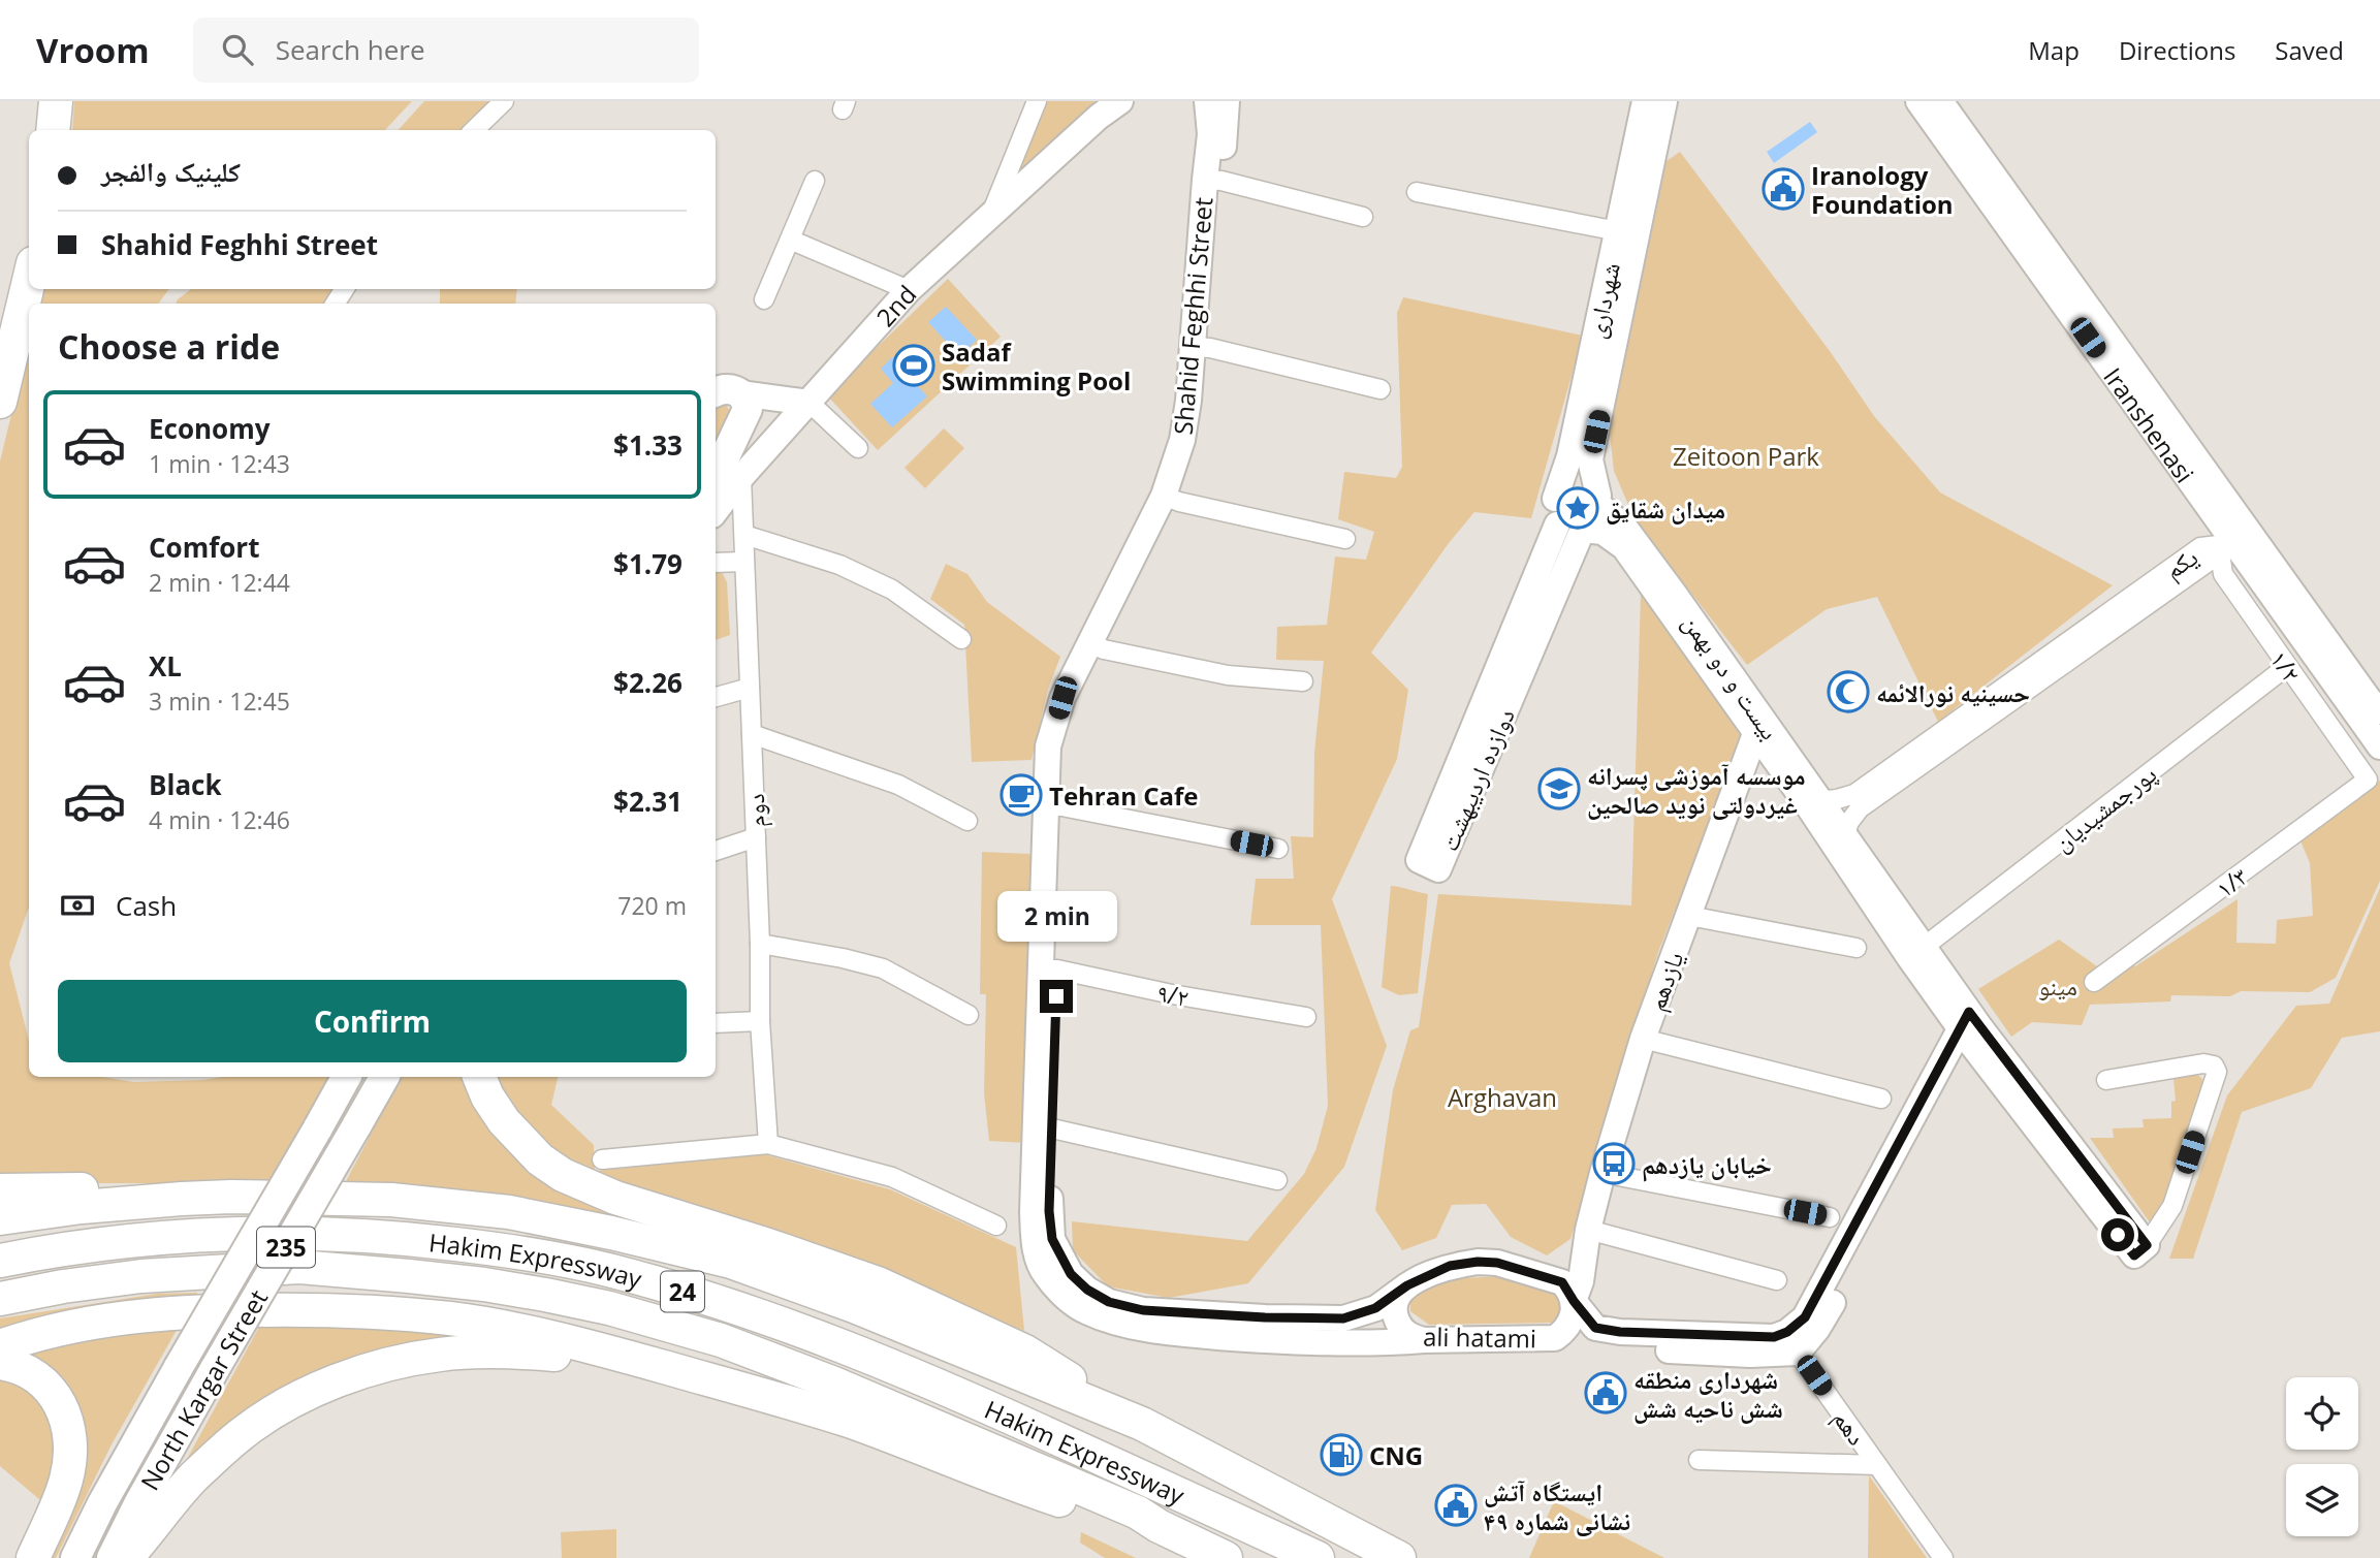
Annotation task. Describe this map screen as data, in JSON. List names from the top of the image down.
{
  "streets": {
    "highway": ["Hakim Expressway", "24"],
    "main road": ["235", "North Kargar Street"],
    "street": [
      "شهرداری",
      "2nd",
      "Shahid Feghhi Street",
      "Iranshenasi",
      "یکم",
      "۱/۲",
      "بیست و دو بهمن",
      "دوازده اردیبهشت",
      "پورجمشیدیان",
      "دوم",
      "۱/۳",
      "یازدهم",
      "۹/۲",
      "ali hatami",
      "دهم"
    ]
  },
  "crossings": [
    ["شهرداری", "بیست و دو بهمن"],
    ["شهرداری", "دوازده اردیبهشت"],
    ["2nd", "دوم"],
    ["Shahid Feghhi Street", "۹/۲"],
    ["Shahid Feghhi Street", "ali hatami"],
    ["Iranshenasi", "یکم"],
    ["Iranshenasi", "۱/۲"],
    ["یکم", "۱/۲"],
    ["یکم", "بیست و دو بهمن"],
    ["۱/۲", "پورجمشیدیان"],
    ["۱/۲", "۱/۳"],
    ["بیست و دو بهمن", "دوازده اردیبهشت"],
    ["بیست و دو بهمن", "پورجمشیدیان"],
    ["بیست و دو بهمن", "یازدهم"],
    ["یازدهم", "ali hatami"]
  ],
  "parks": ["Zeitoon Park", "مینو", "Arghavan"],
  "places": {
    "public building": ["Iranology Foundation", "شهرداری منطقه شش ناحیه شش", "ایستگاه آتش نشانی شماره ۴۹"],
    "sports": ["Sadaf Swimming Pool"],
    "place": ["میدان شقایق"],
    "mosque": ["حسینیه نورالائمه"],
    "school or university": ["موسسه آموزشی پسرانه غیردولتی نوید صالحین"],
    "cafe": ["Tehran Cafe"],
    "bus stop": ["خیابان یازدهم"],
    "fuel station": ["CNG"]
  },
  "page": {
    "header": "Vroom",
    "search": "Search here",
    "nav": ["Map", "Directions", "Saved"],
    "banner": ["کلینیک والفجر", "Shahid Feghhi Street"],
    "heading": "Choose a ride",
    "list": [
      {
        "name": "Economy",
        "note": "1 min · 12:43",
        "value": "$1.33"
      },
      {
        "name": "Comfort",
        "note": "2 min · 12:44",
        "value": "$1.79"
      },
      {
        "name": "XL",
        "note": "3 min · 12:45",
        "value": "$2.26"
      },
      {
        "name": "Black",
        "note": "4 min · 12:46",
        "value": "$2.31"
      }
    ],
    "pay": ["Cash", "720 m"],
    "bubble": "2 min",
    "buttons": "Confirm"
  }
}
